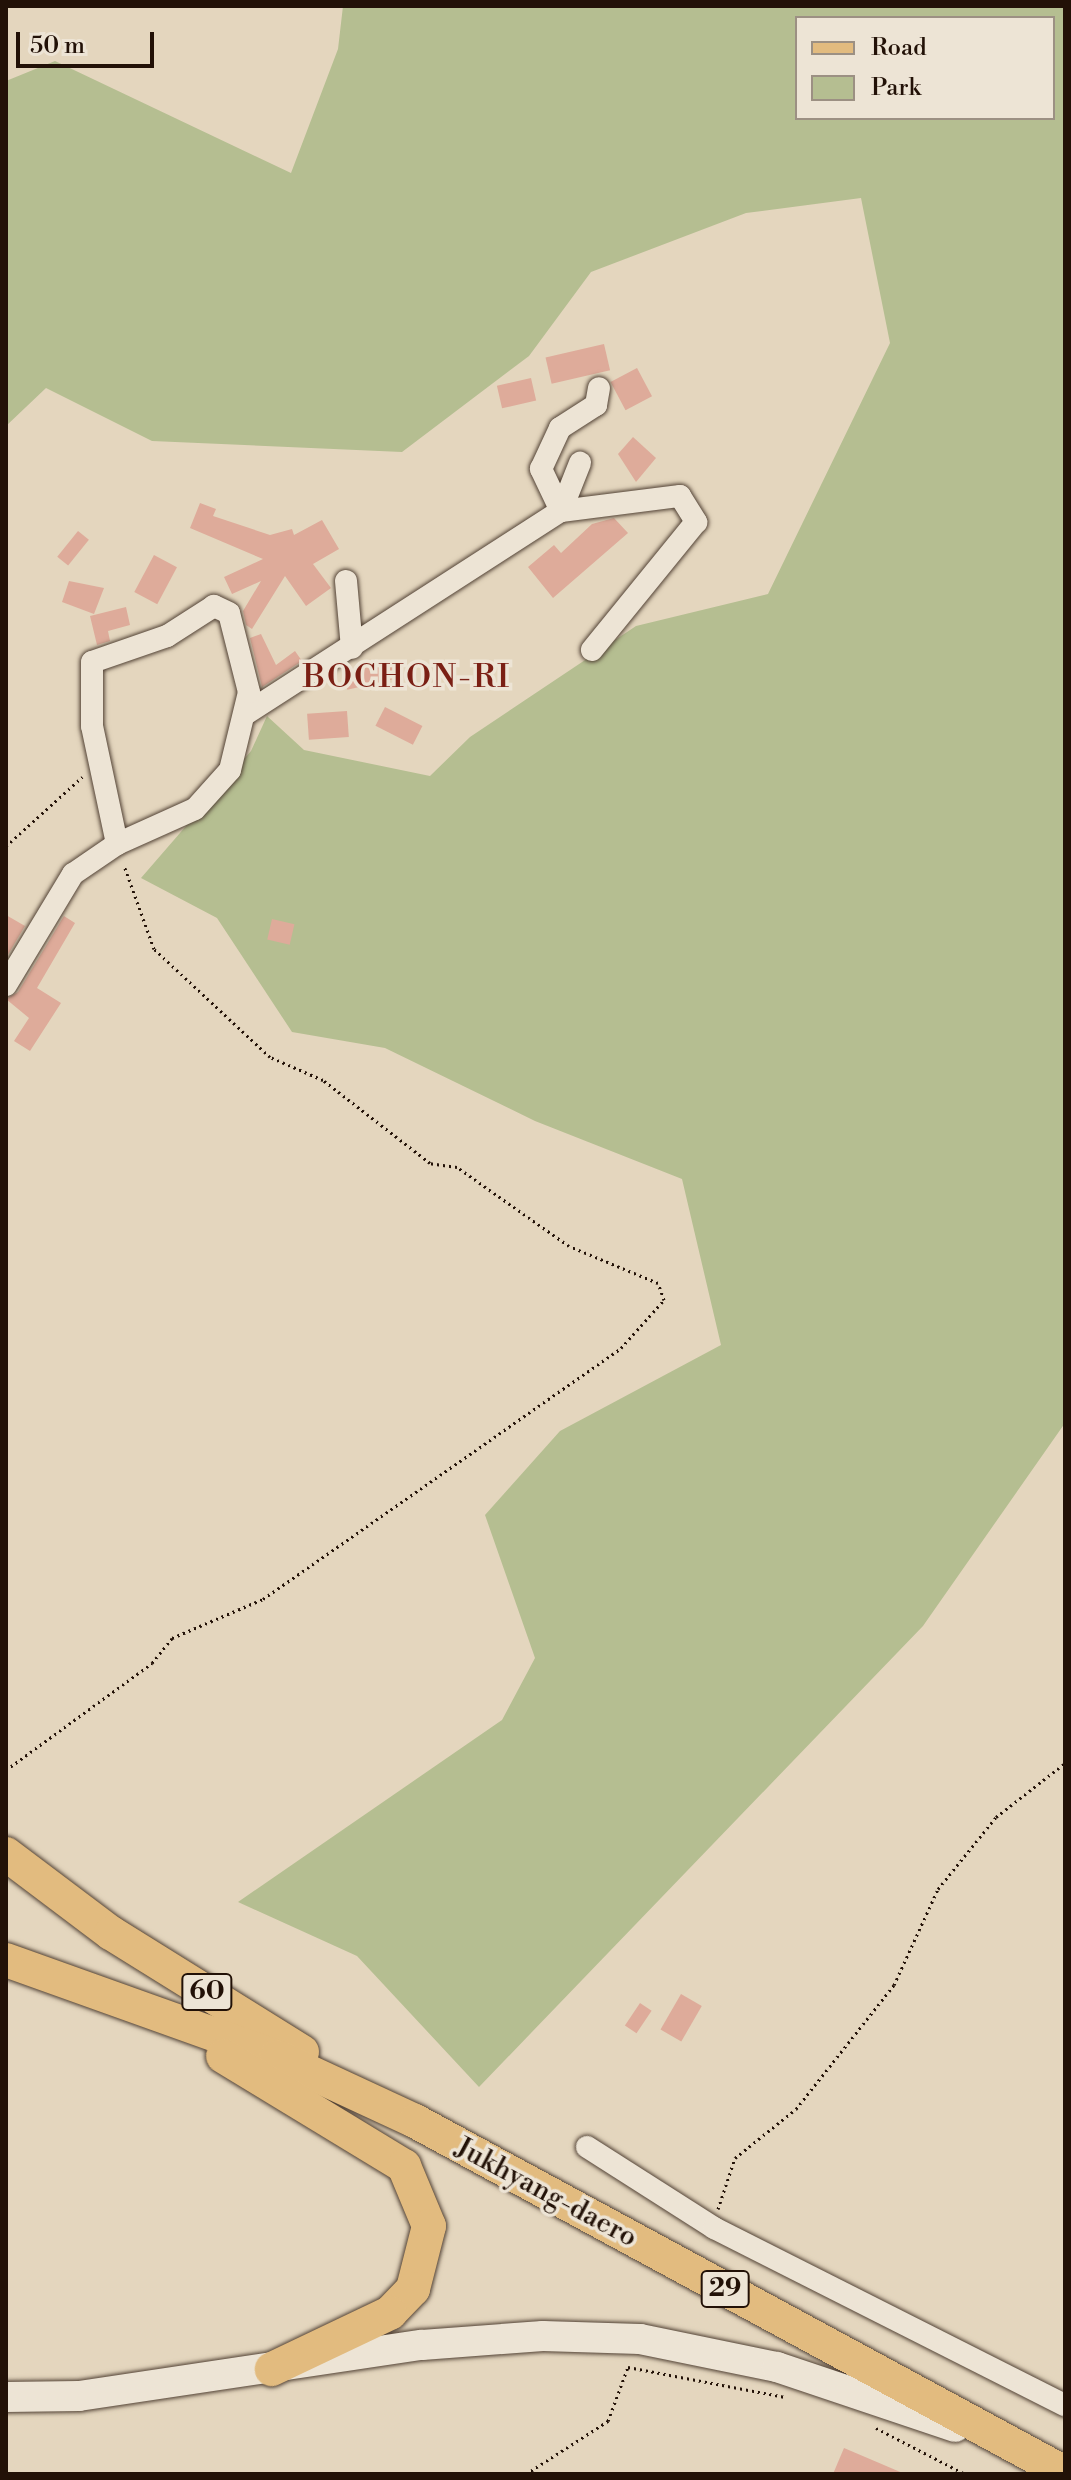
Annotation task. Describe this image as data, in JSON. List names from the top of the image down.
{
  "streets": {
    "main road": ["60", "Jukhyang-daero", "29"]
  },
  "crossings": [
    ["60", "Jukhyang-daero"]
  ],
  "districts": ["BOCHON-RI"],
  "legend": ["Road", "Park"],
  "scale_bar": "50 m"
}
